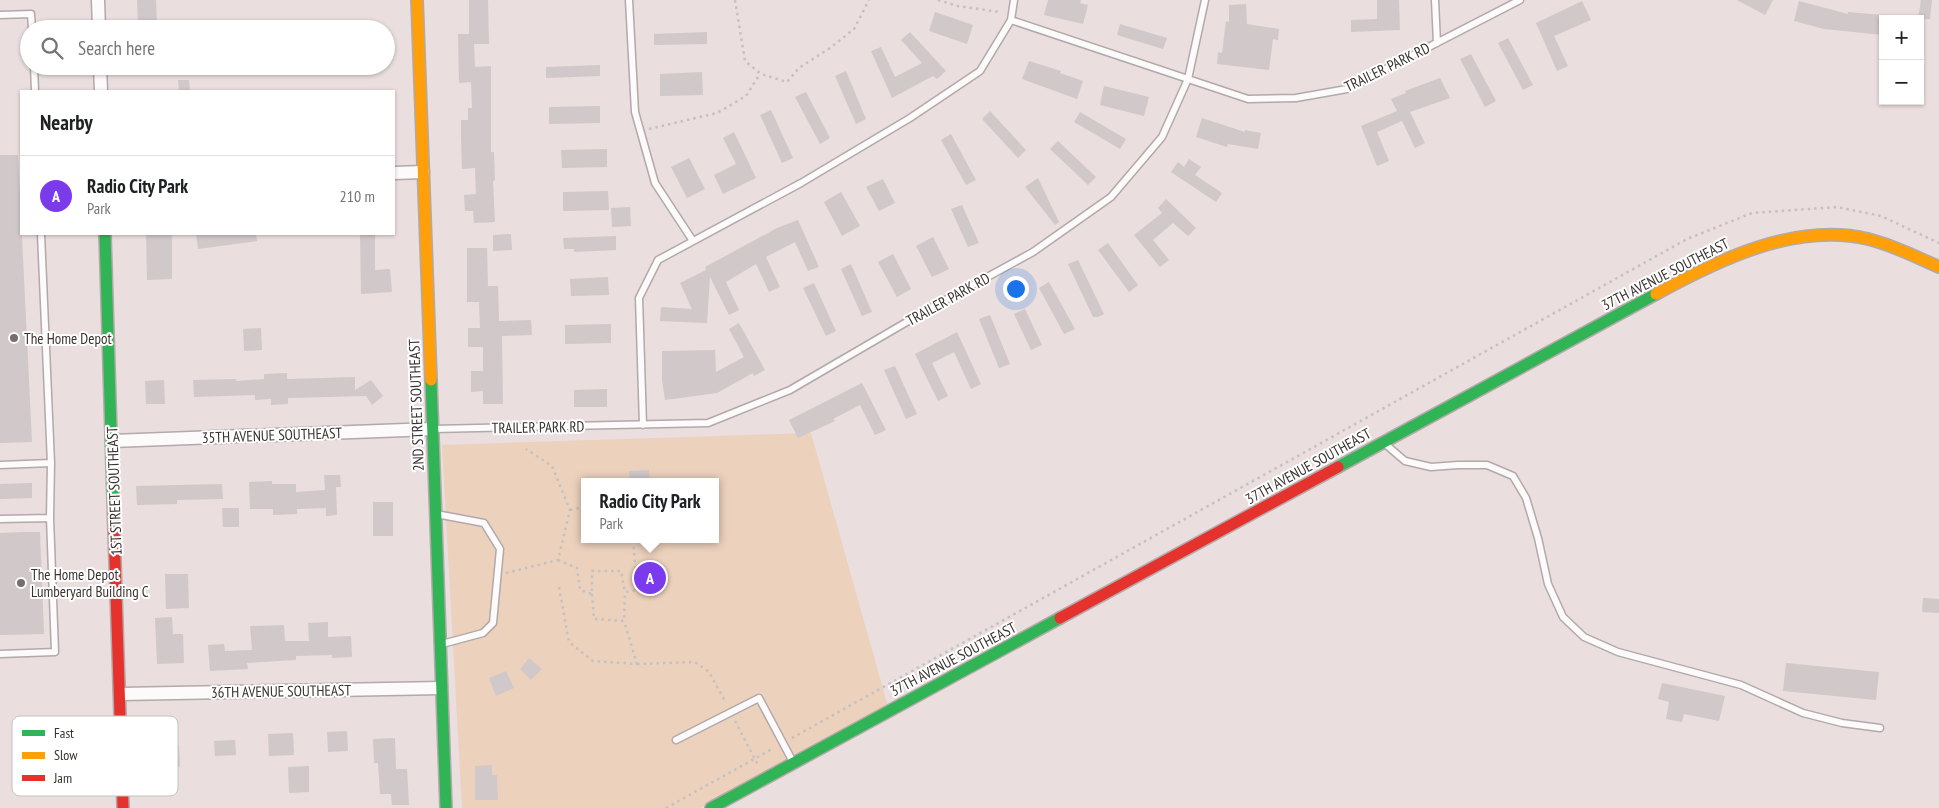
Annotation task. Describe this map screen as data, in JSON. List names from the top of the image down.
{
  "streets": {
    "street": [
      "37TH AVENUE SOUTHEAST",
      "2ND STREET SOUTHEAST",
      "35TH AVENUE SOUTHEAST",
      "1ST STREET SOUTHEAST",
      "36TH AVENUE SOUTHEAST"
    ],
    "lane": ["TRAILER PARK RD"]
  },
  "crossings": [
    ["TRAILER PARK RD", "2ND STREET SOUTHEAST"],
    ["TRAILER PARK RD", "35TH AVENUE SOUTHEAST"],
    ["2ND STREET SOUTHEAST", "35TH AVENUE SOUTHEAST"],
    ["2ND STREET SOUTHEAST", "36TH AVENUE SOUTHEAST"],
    ["35TH AVENUE SOUTHEAST", "1ST STREET SOUTHEAST"],
    ["1ST STREET SOUTHEAST", "36TH AVENUE SOUTHEAST"]
  ],
  "places": ["The Home Depot", "The Home Depot Lumberyard Building C"],
  "legend": ["Fast", "Slow", "Jam"],
  "page": {
    "map_buttons": ["+", "−"],
    "search": "Search here",
    "heading": "Nearby",
    "list": [
      {
        "mark": "A",
        "name": "Radio City Park",
        "note": "Park",
        "value": "210 m"
      }
    ],
    "popup": ["Radio City Park", "Park"],
    "pins": "A"
  }
}
